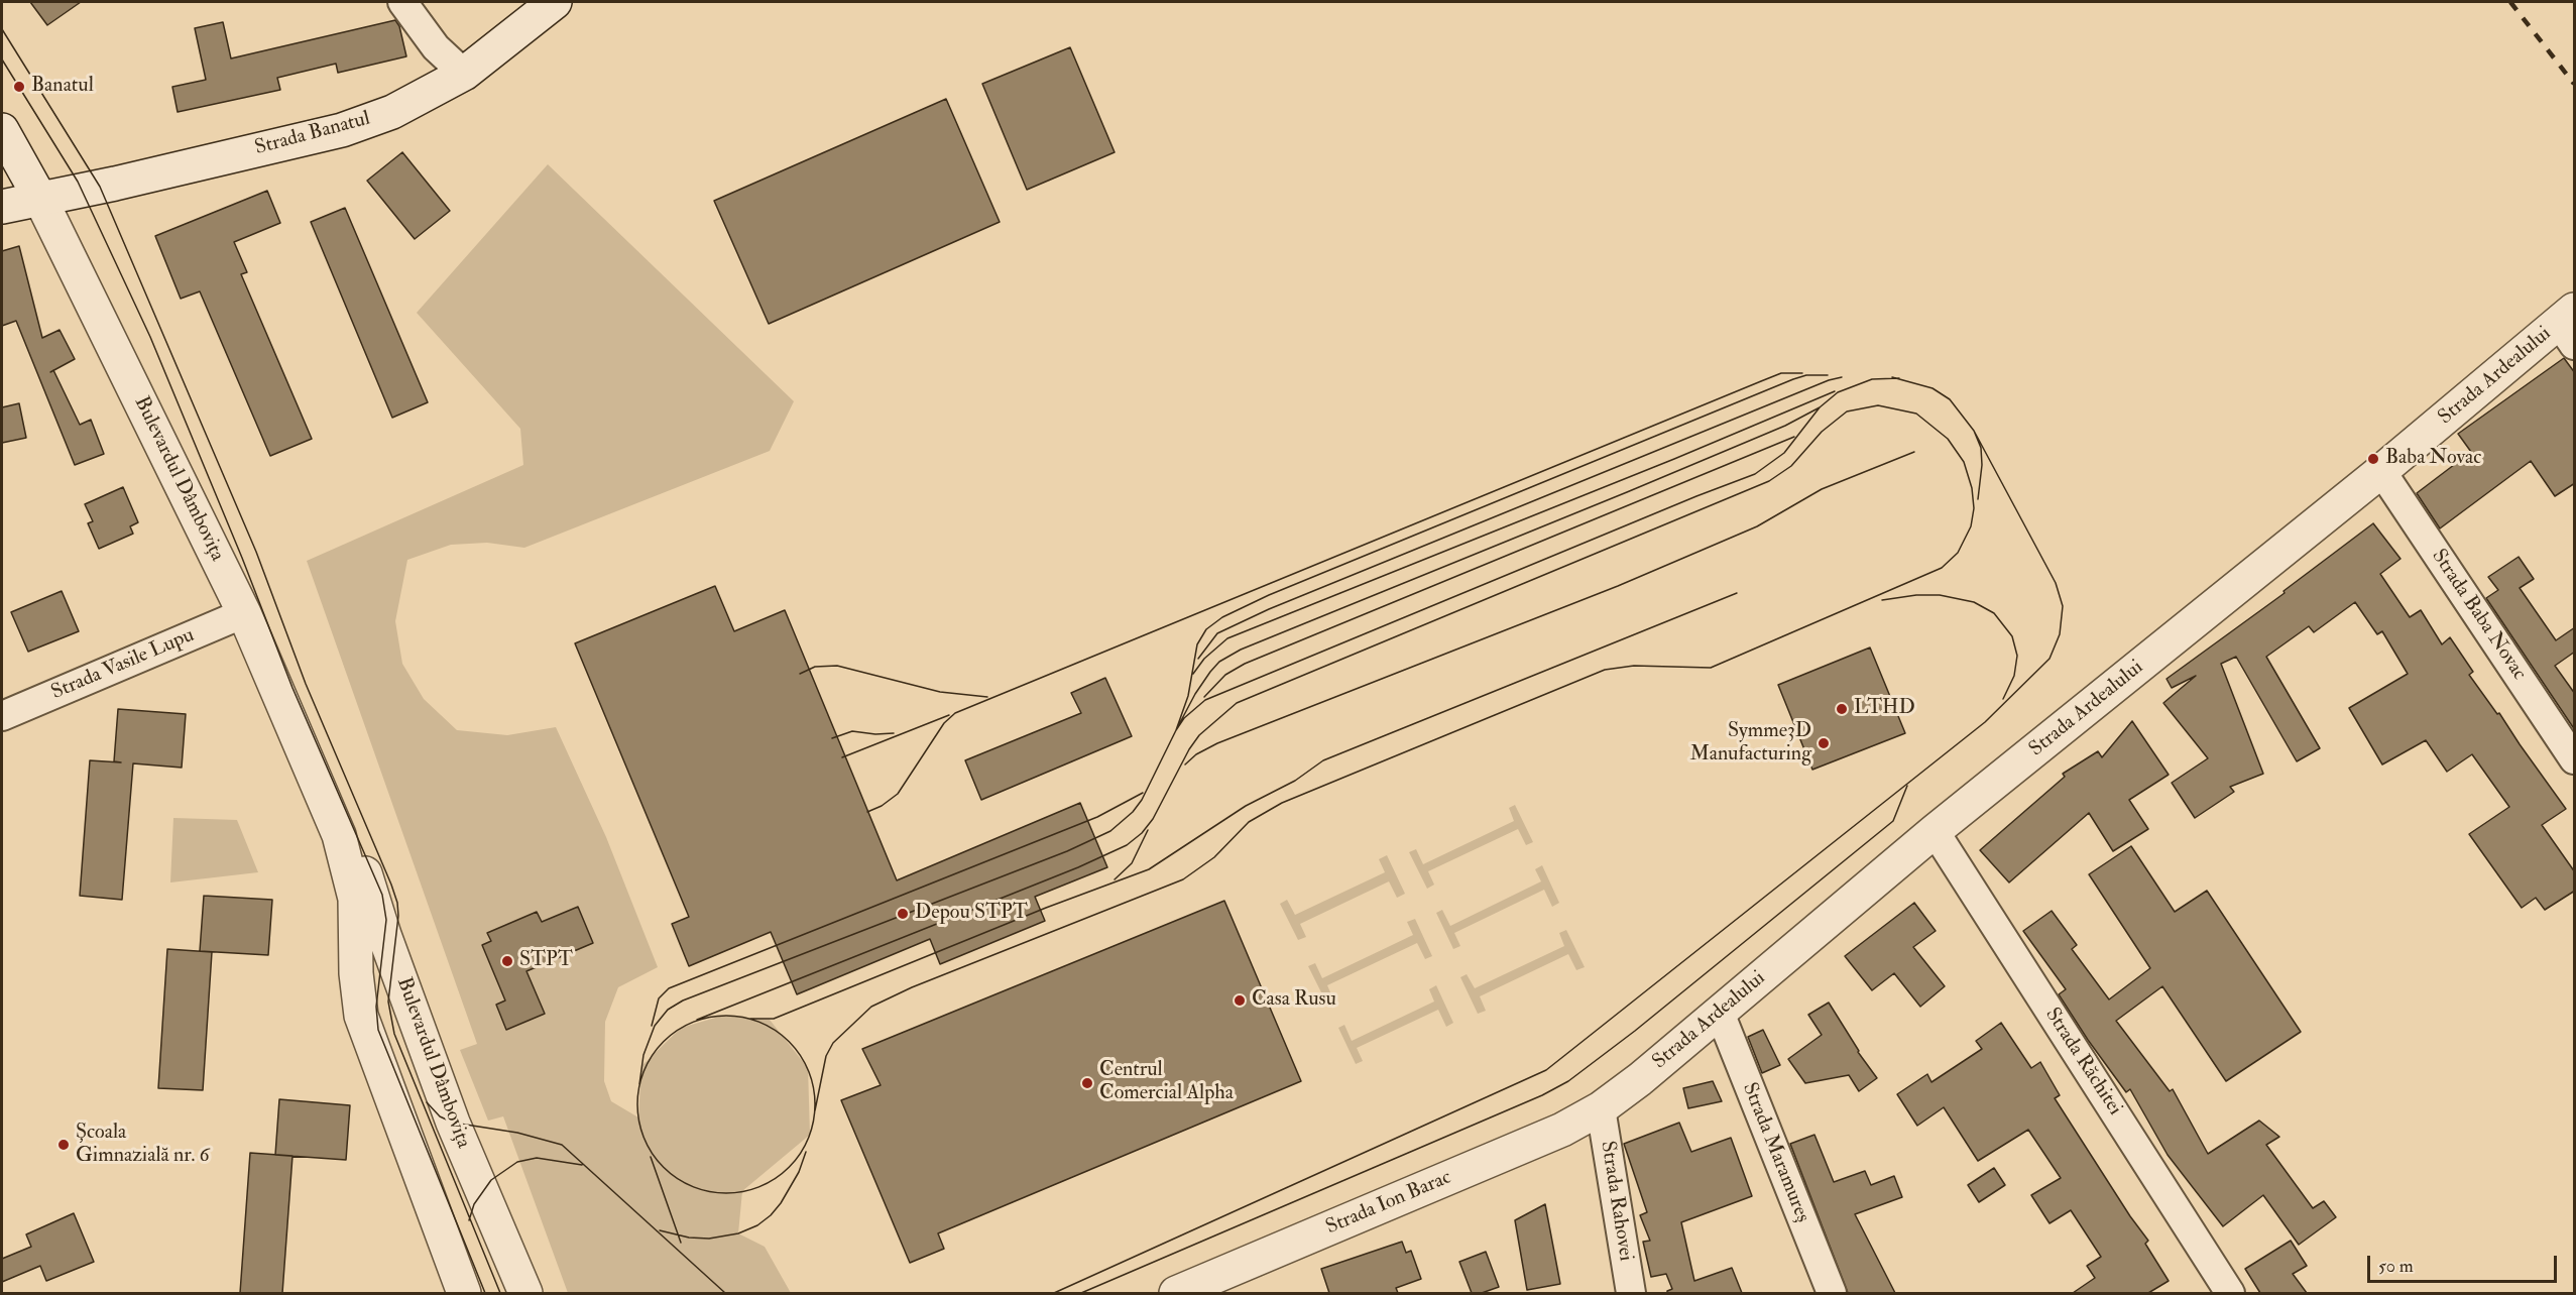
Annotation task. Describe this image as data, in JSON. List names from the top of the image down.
{
  "streets": {
    "street": [
      "Strada Banatul",
      "Strada Ardealului",
      "Bulevardul Dâmbovița",
      "Strada Baba Novac",
      "Strada Vasile Lupu",
      "Strada Răchitei",
      "Strada Maramureș",
      "Strada Rahovei",
      "Strada Ion Barac"
    ]
  },
  "crossings": [
    ["Strada Banatul", "Bulevardul Dâmbovița"],
    ["Strada Ardealului", "Strada Baba Novac"],
    ["Strada Ardealului", "Strada Răchitei"],
    ["Strada Ardealului", "Strada Maramureș"],
    ["Strada Ardealului", "Strada Rahovei"],
    ["Strada Ardealului", "Strada Ion Barac"],
    ["Bulevardul Dâmbovița", "Strada Vasile Lupu"],
    ["Strada Rahovei", "Strada Ion Barac"]
  ],
  "places": [
    "Banatul",
    "Baba Novac",
    "LTHD",
    "Symme3D Manufacturing",
    "Depou STPT",
    "STPT",
    "Casa Rusu",
    "Centrul Comercial Alpha",
    "Școala Gimnazială nr. 6"
  ],
  "scale_bar": "50 m"
}
